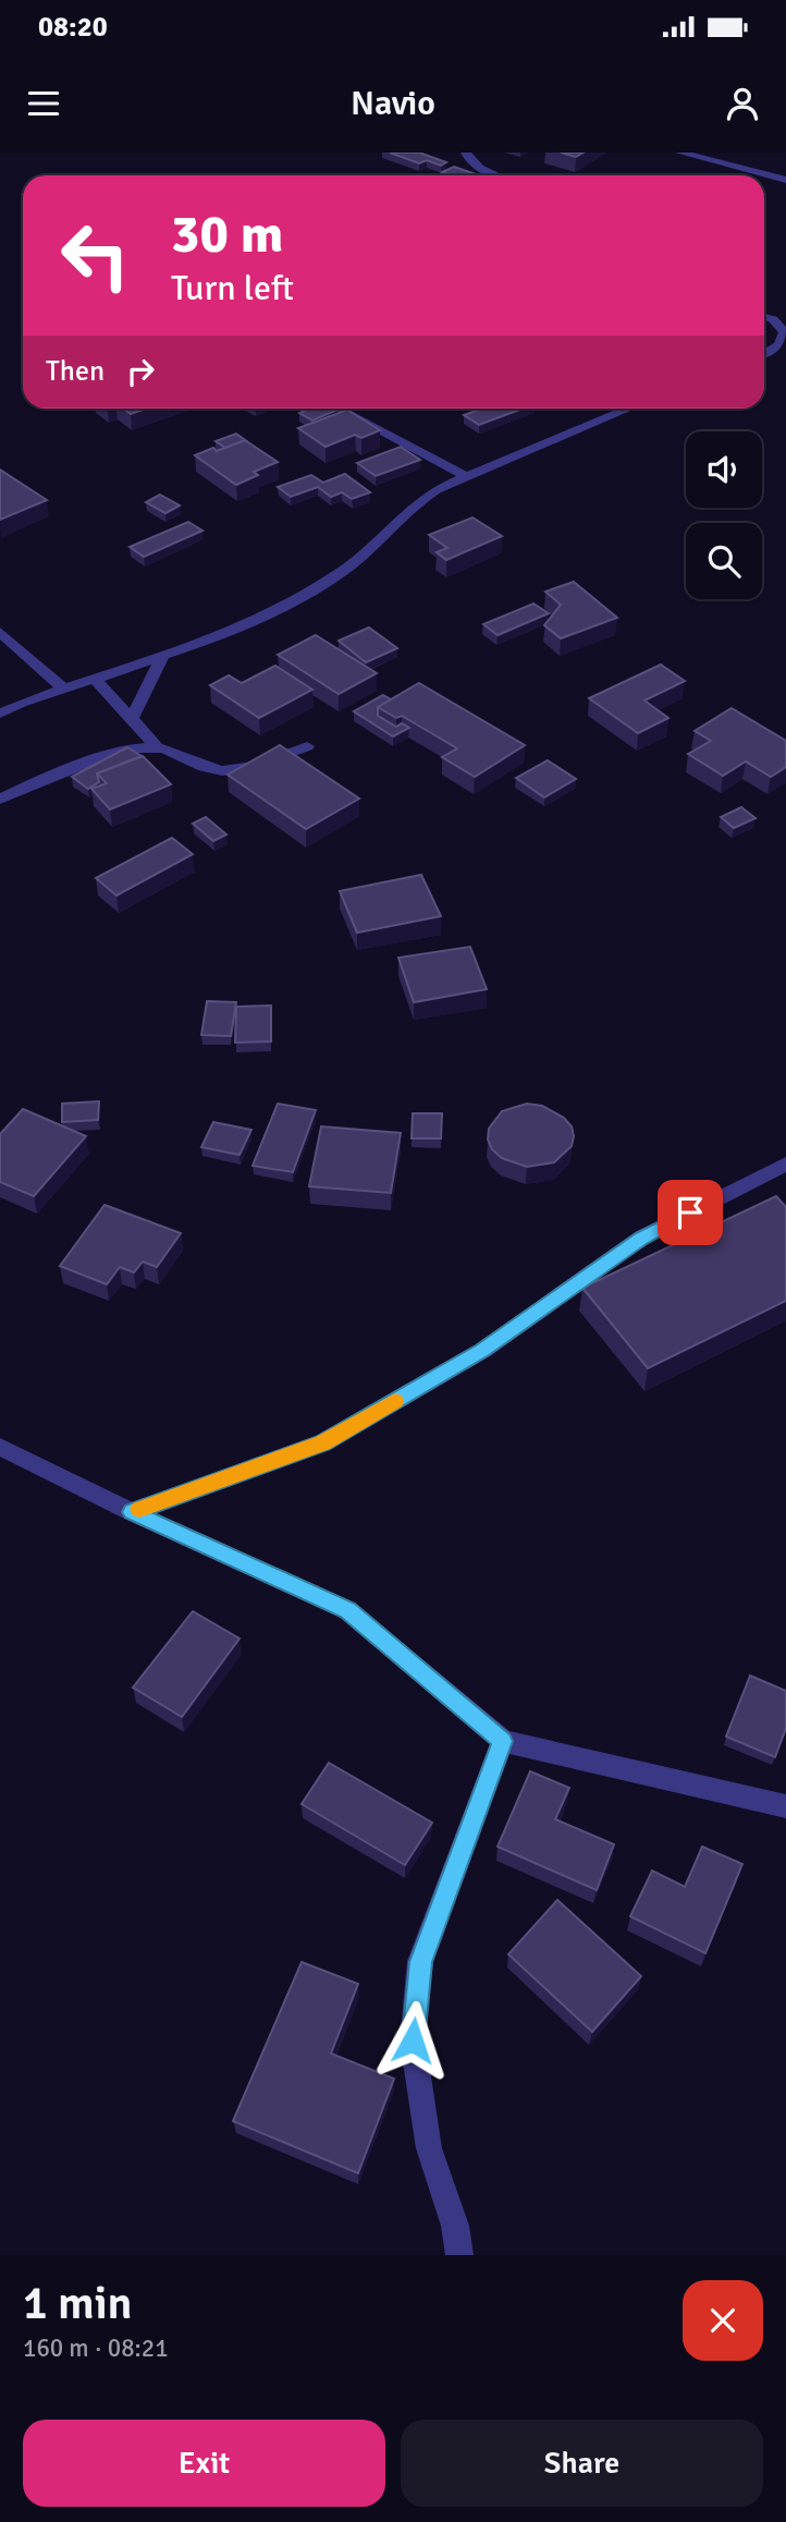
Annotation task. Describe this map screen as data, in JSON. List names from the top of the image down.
{
  "page": {
    "status": "08:20",
    "header": "Navio",
    "turn": ["30 m", "Turn left"],
    "then": "Then",
    "heading": ["1 min", "160 m · 08:21"],
    "buttons": ["Exit", "Share"]
  }
}
